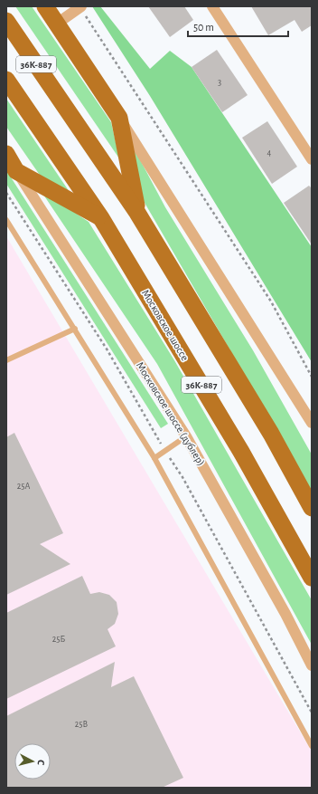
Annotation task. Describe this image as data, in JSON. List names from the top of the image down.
{
  "streets": {
    "main road": ["36К-887", "Московское шоссе"],
    "street": ["Московское шоссе (дублер)"]
  },
  "house_numbers": [
    "3",
    "4",
    "25А",
    "25Б",
    "25В"
  ],
  "scale_bar": "50 m",
  "north": "right"
}
